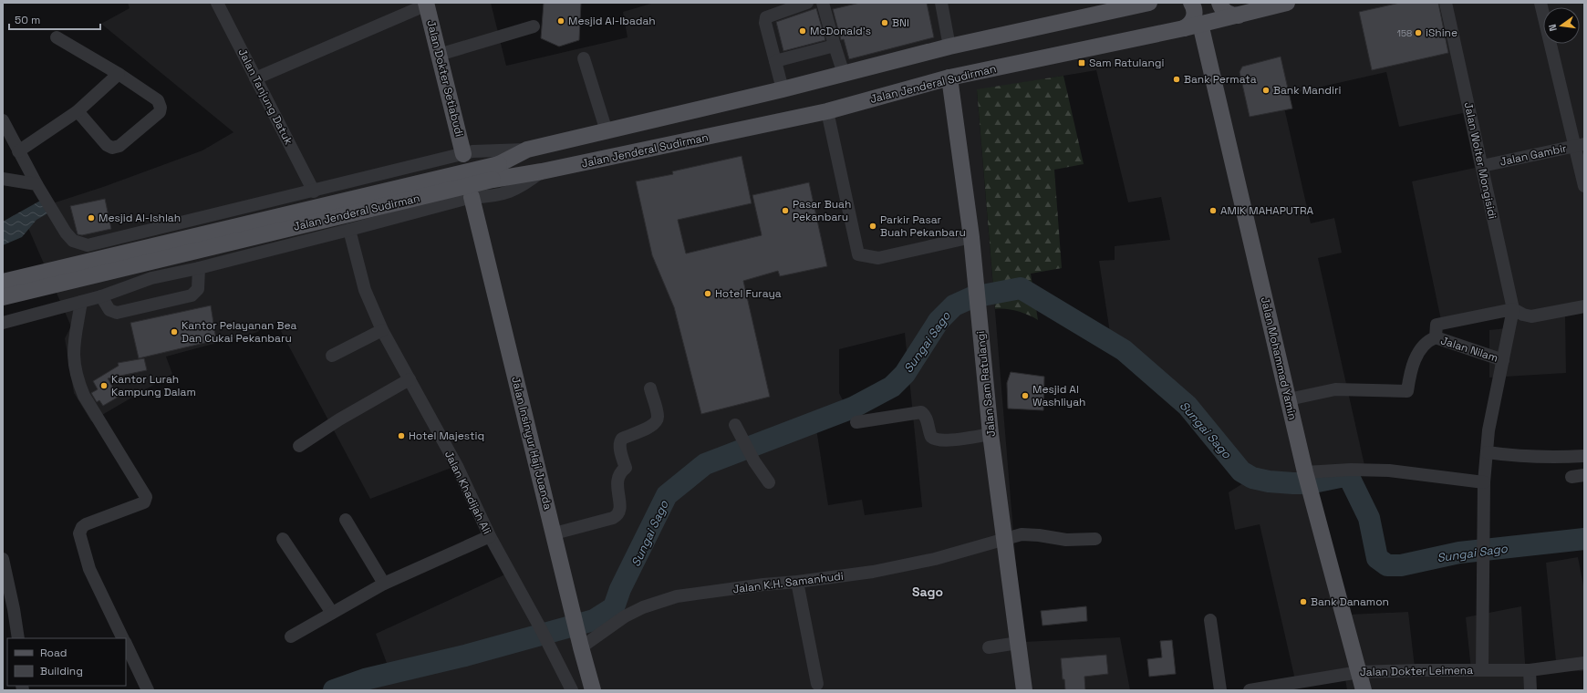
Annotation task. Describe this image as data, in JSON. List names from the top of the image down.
{
  "streets": {
    "main road": [
      "Jalan Dokter Setiabudi",
      "Jalan Jenderal Sudirman",
      "Jalan Mohammad Yamin",
      "Jalan Sam Ratulangi",
      "Jalan Insinyur Haji Juanda"
    ],
    "street": [
      "Jalan Tanjung Datuk",
      "Jalan Gambir",
      "Jalan Wolter Mongisidi",
      "Jalan Nilam",
      "Jalan Khadijah Ali",
      "Jalan K.H. Samanhudi",
      "Jalan Dokter Leimena"
    ]
  },
  "crossings": [
    ["Jalan Jenderal Sudirman", "Jalan Mohammad Yamin"],
    ["Jalan Jenderal Sudirman", "Jalan Sam Ratulangi"],
    ["Jalan Gambir", "Jalan Wolter Mongisidi"],
    ["Jalan Mohammad Yamin", "Jalan Dokter Leimena"],
    ["Jalan Sam Ratulangi", "Jalan K.H. Samanhudi"],
    ["Jalan Insinyur Haji Juanda", "Jalan K.H. Samanhudi"]
  ],
  "districts": ["Sago"],
  "water": ["Sungai Sago"],
  "places": {
    "other": [
      "Mesjid Al-Ibadah",
      "BNI",
      "McDonald's",
      "iShine",
      "Bank Permata",
      "Bank Mandiri",
      "Pasar Buah Pekanbaru",
      "AMIK MAHAPUTRA",
      "Mesjid Al-Ishlah",
      "Parkir Pasar Buah Pekanbaru",
      "Hotel Furaya",
      "Kantor Pelayanan Bea Dan Cukai Pekanbaru",
      "Kantor Lurah Kampung Dalam",
      "Mesjid Al Washliyah",
      "Hotel Majestiq",
      "Bank Danamon"
    ],
    "transit": ["Sam Ratulangi"]
  },
  "house_numbers": ["158"],
  "legend": ["Road", "Building"],
  "scale_bar": "50 m",
  "north": "left"
}
